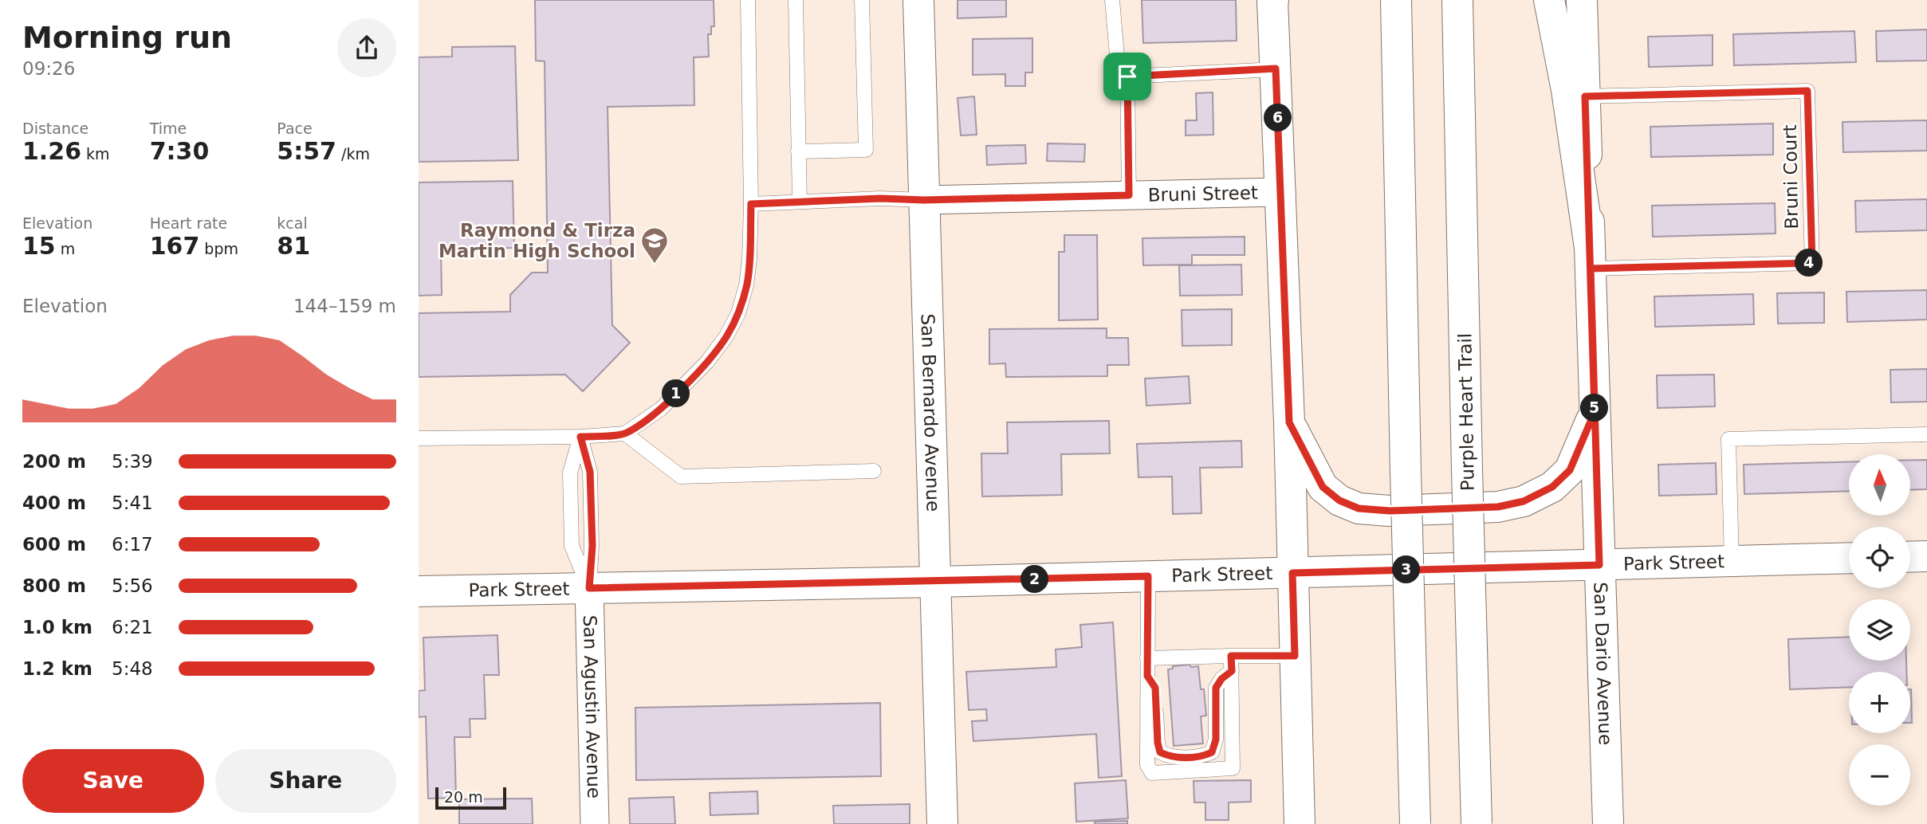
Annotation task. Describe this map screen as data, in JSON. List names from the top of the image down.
{
  "streets": {
    "main road": [
      "San Bernardo Avenue",
      "Purple Heart Trail",
      "Park Street",
      "San Dario Avenue"
    ],
    "street": ["Bruni Street", "San Agustin Avenue"],
    "lane": ["Bruni Court"]
  },
  "crossings": [
    ["Bruni Court", "San Dario Avenue"],
    ["Bruni Street", "San Bernardo Avenue"],
    ["San Bernardo Avenue", "Park Street"],
    ["Park Street", "San Dario Avenue"],
    ["Park Street", "San Agustin Avenue"]
  ],
  "places": {
    "school or university": ["Raymond & Tirza Martin High School"]
  },
  "scale_bar": "20 m",
  "north": "top",
  "page": {
    "heading": ["Morning run", "09:26"],
    "stats": [
      ["Distance", "1.26 km"],
      ["Time", "7:30"],
      ["Pace", "5:57 /km"],
      ["Elevation", "15 m"],
      ["Heart rate", "167 bpm"],
      ["kcal", "81"]
    ],
    "pins": [
      "6",
      "4",
      "1",
      "5",
      "3",
      "2"
    ],
    "chart": ["Elevation", "144–159 m"],
    "list": [
      {
        "name": "200 m",
        "note": "5:39"
      },
      {
        "name": "400 m",
        "note": "5:41"
      },
      {
        "name": "600 m",
        "note": "6:17"
      },
      {
        "name": "800 m",
        "note": "5:56"
      },
      {
        "name": "1.0 km",
        "note": "6:21"
      },
      {
        "name": "1.2 km",
        "note": "5:48"
      }
    ],
    "map_buttons": ["+", "−"],
    "buttons": ["Save", "Share"],
    "scale": "20 m"
  }
}
